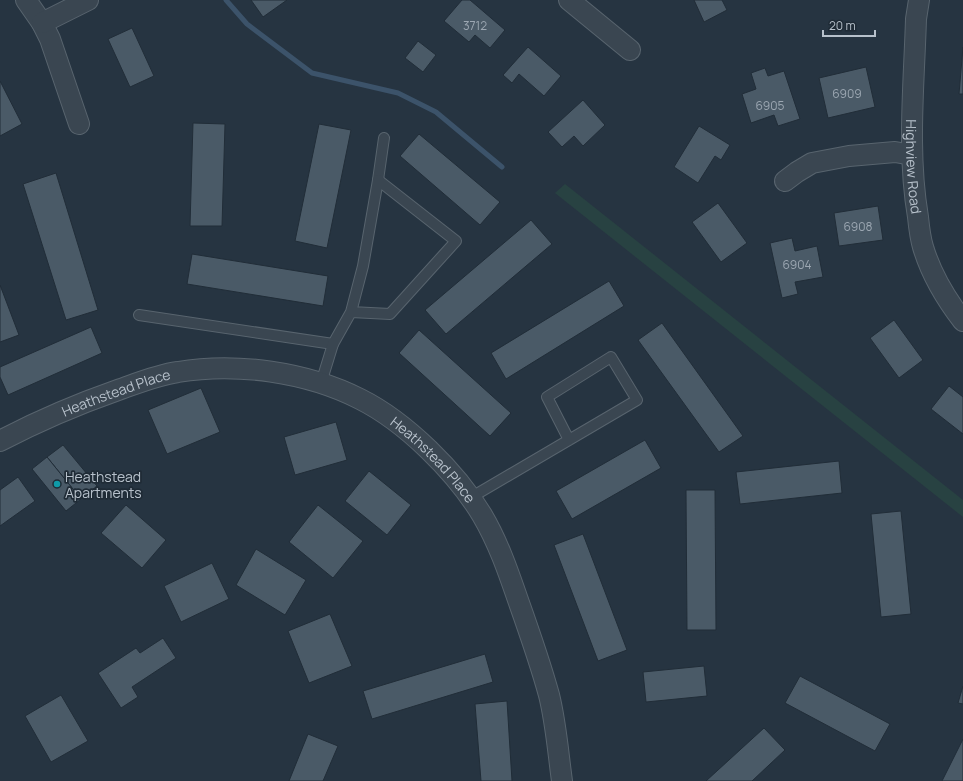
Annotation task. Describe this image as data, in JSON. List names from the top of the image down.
{
  "streets": {
    "street": ["Highview Road", "Heathstead Place"]
  },
  "places": ["Heathstead Apartments"],
  "house_numbers": [
    "3712",
    "6909",
    "6905",
    "6908",
    "6904"
  ],
  "scale_bar": "20 m"
}
